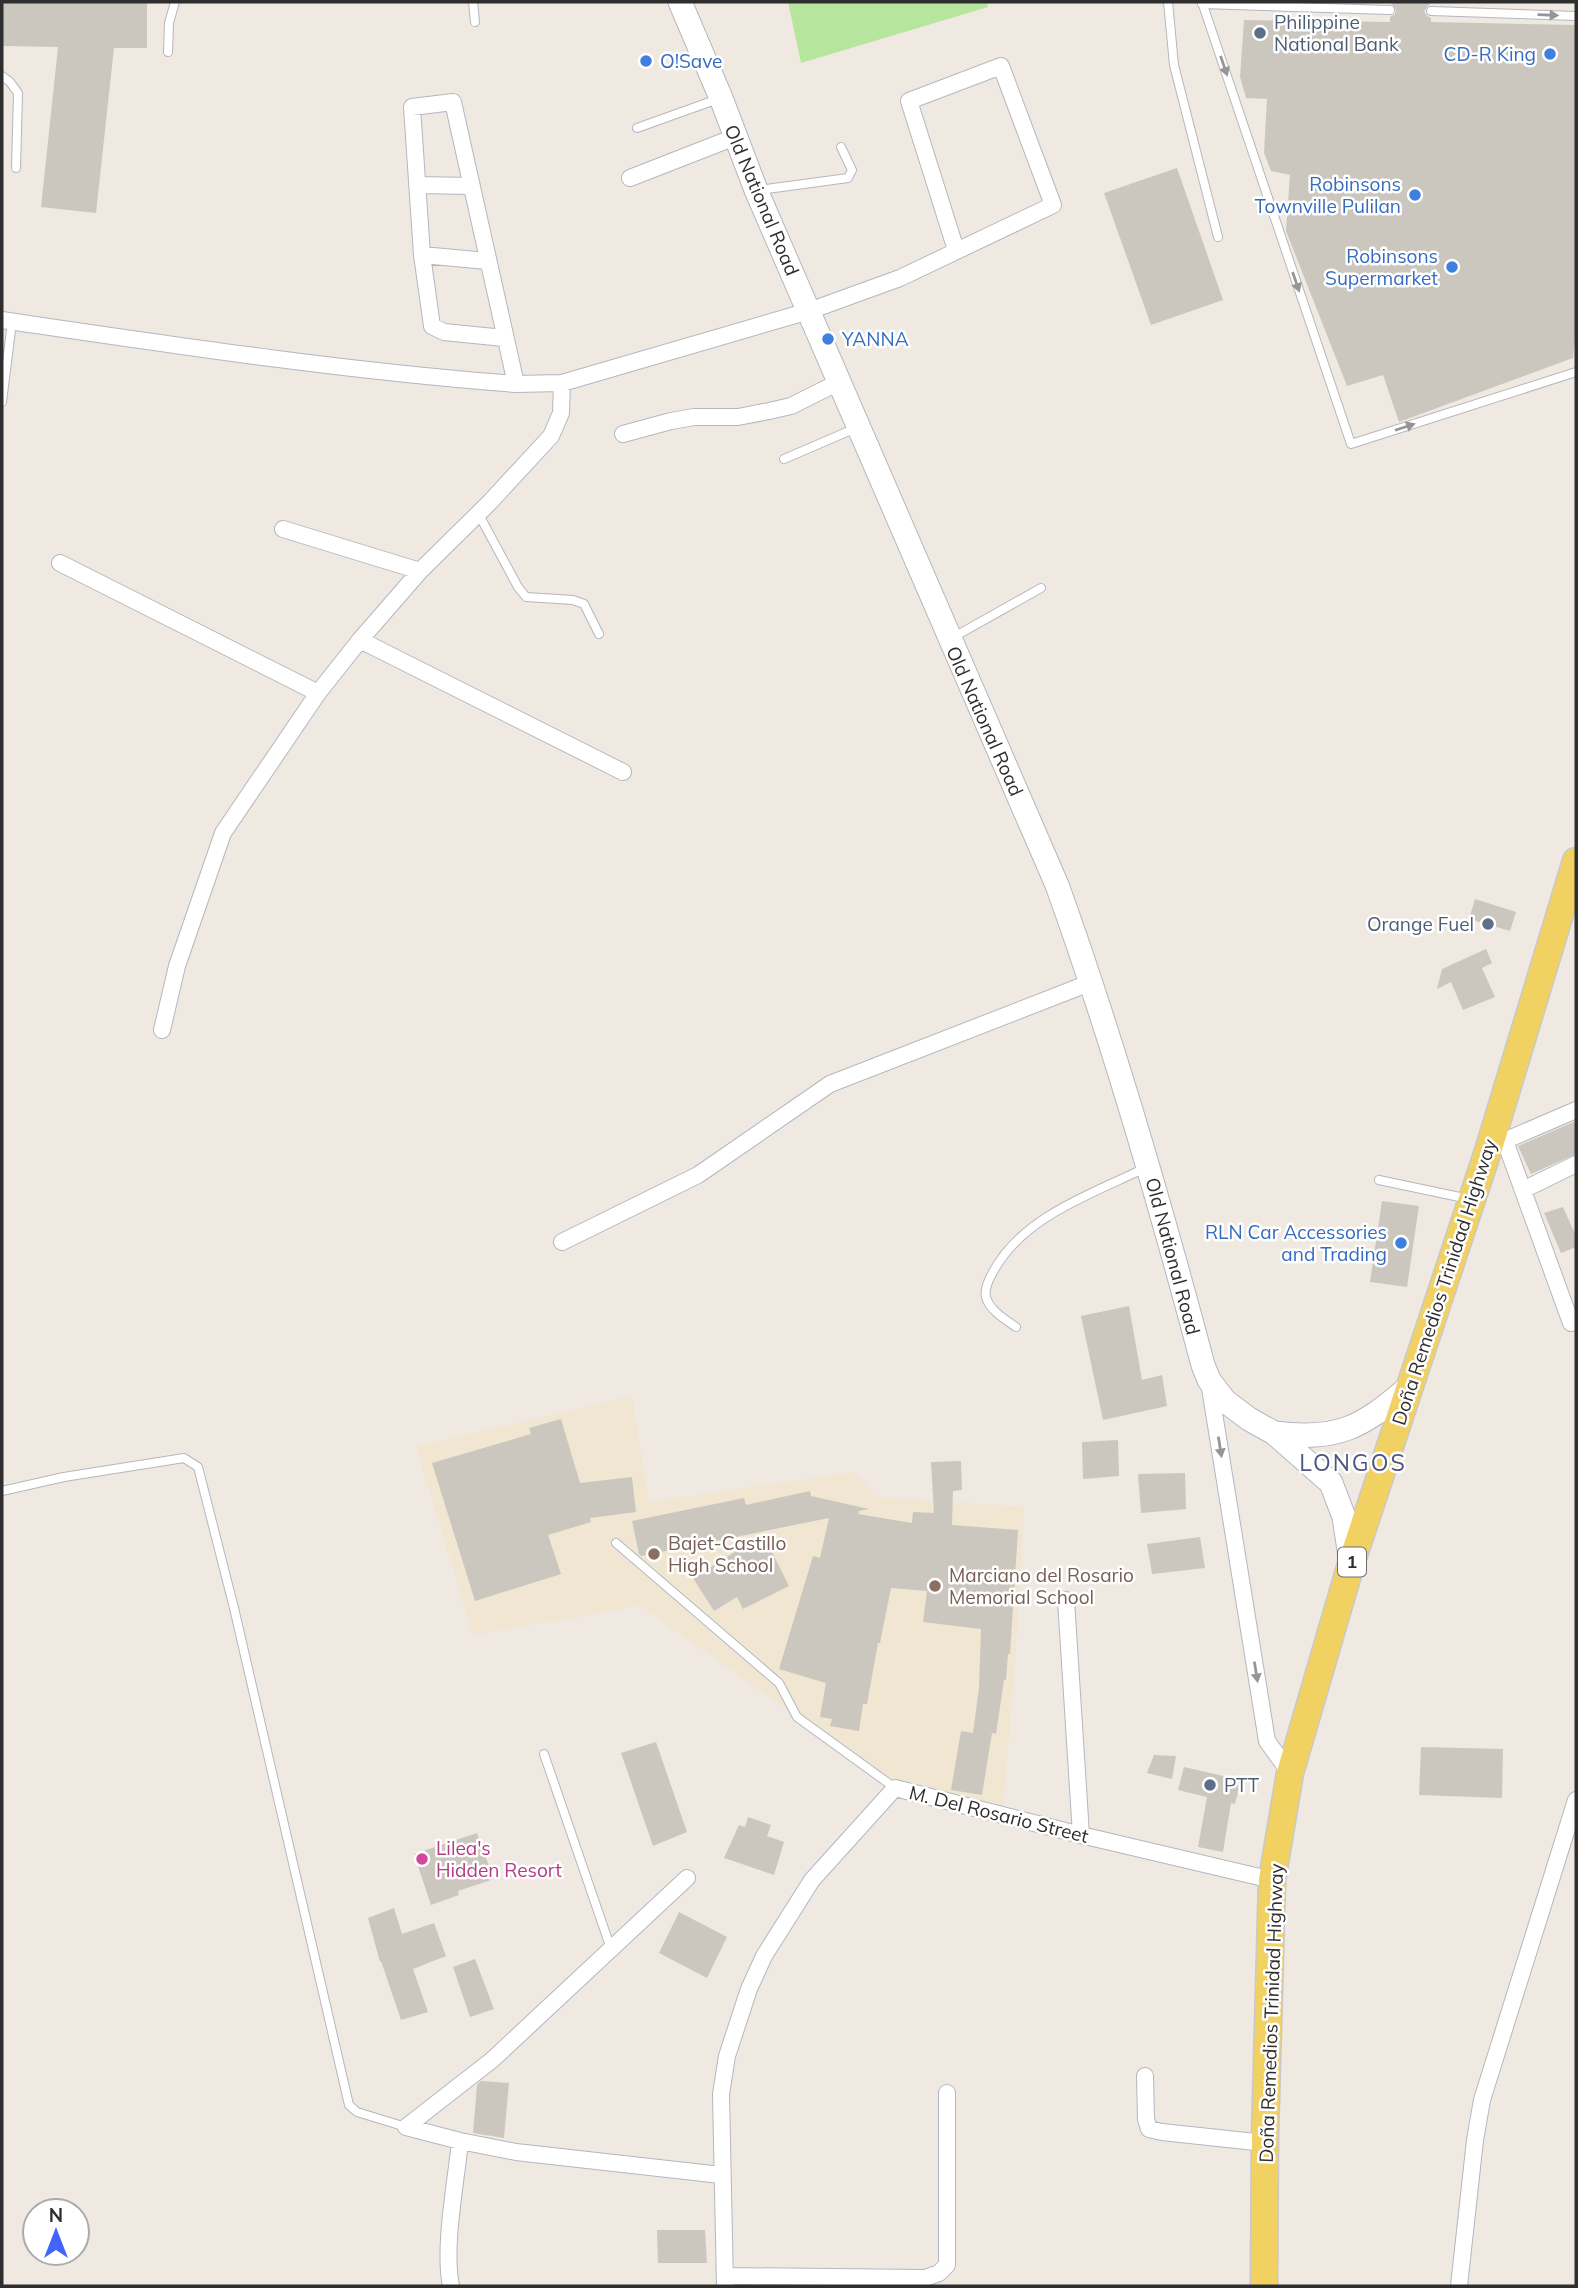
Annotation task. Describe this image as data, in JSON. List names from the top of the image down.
{
  "streets": {
    "main road": ["Old National Road", "Doña Remedios Trinidad Highway", "1"],
    "street": ["M. Del Rosario Street"]
  },
  "crossings": [
    ["Old National Road", "Doña Remedios Trinidad Highway"],
    ["Doña Remedios Trinidad Highway", "M. Del Rosario Street"]
  ],
  "districts": ["LONGOS"],
  "places": [
    "Philippine National Bank",
    "CD-R King",
    "O!Save",
    "Robinsons Townville Pulilan",
    "Robinsons Supermarket",
    "YANNA",
    "Orange Fuel",
    "RLN Car Accessories and Trading",
    "Bajet-Castillo High School",
    "Marciano del Rosario Memorial School",
    "PTT",
    "Lilea's Hidden Resort"
  ],
  "north": "top"
}
